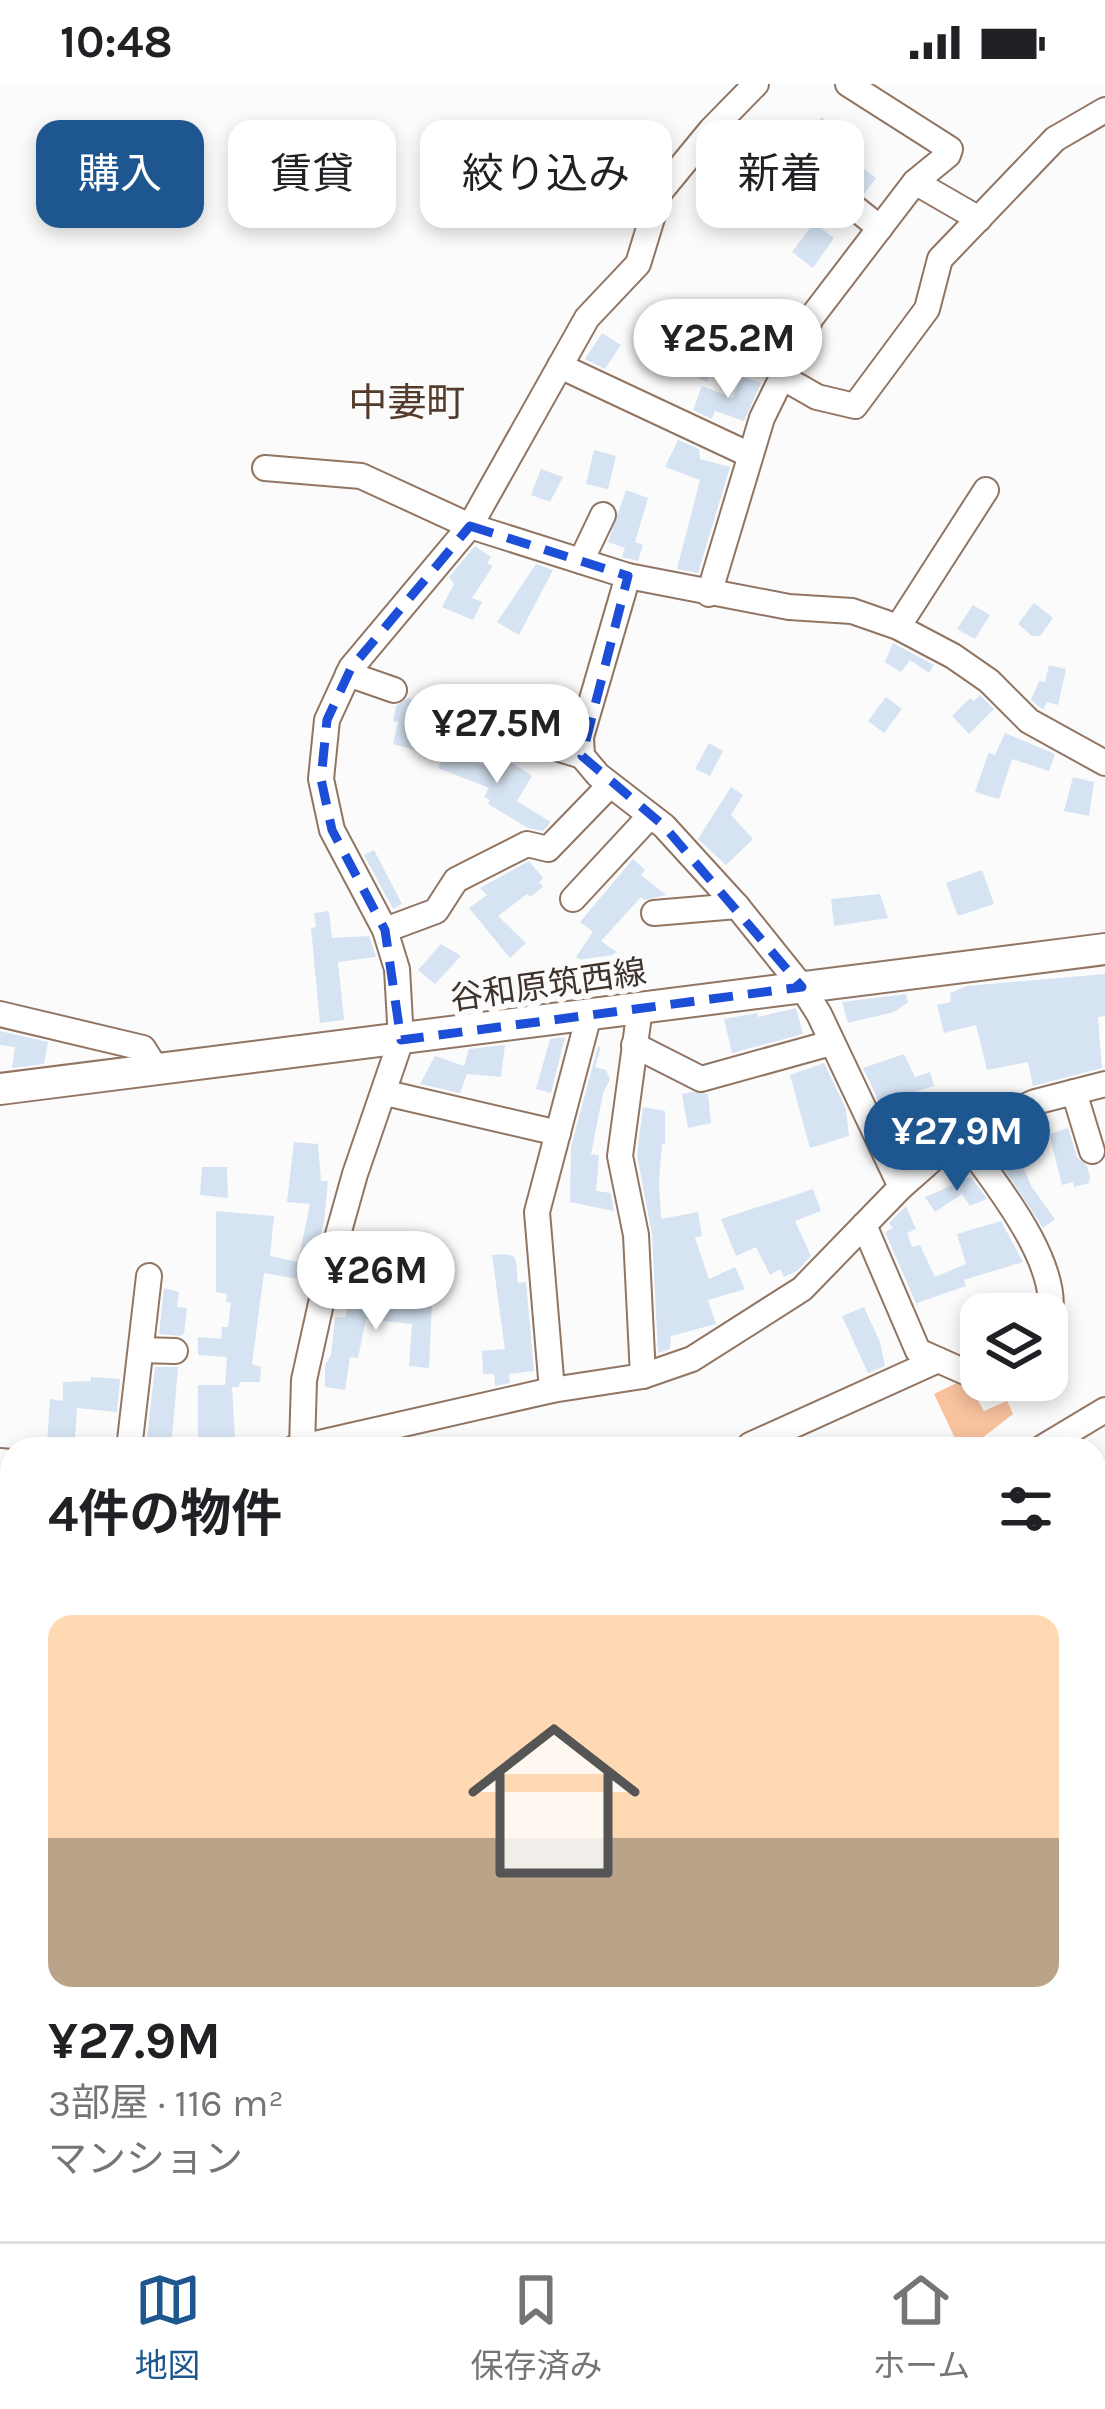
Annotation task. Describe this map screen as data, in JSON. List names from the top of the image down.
{
  "streets": {
    "main road": ["谷和原筑西線"]
  },
  "districts": ["中妻町"],
  "page": {
    "status": "10:48",
    "chip": [
      "購入",
      "賃貸",
      "絞り込み",
      "新着"
    ],
    "price": [
      "¥25.2M",
      "¥27.5M",
      "¥27.9M",
      "¥26M"
    ],
    "heading": "4件の物件",
    "list": [
      {
        "name": "¥27.9M",
        "note": "3部屋 · 116 m² · マンション"
      }
    ],
    "tabs": ["地図", "保存済み", "ホーム"]
  }
}
